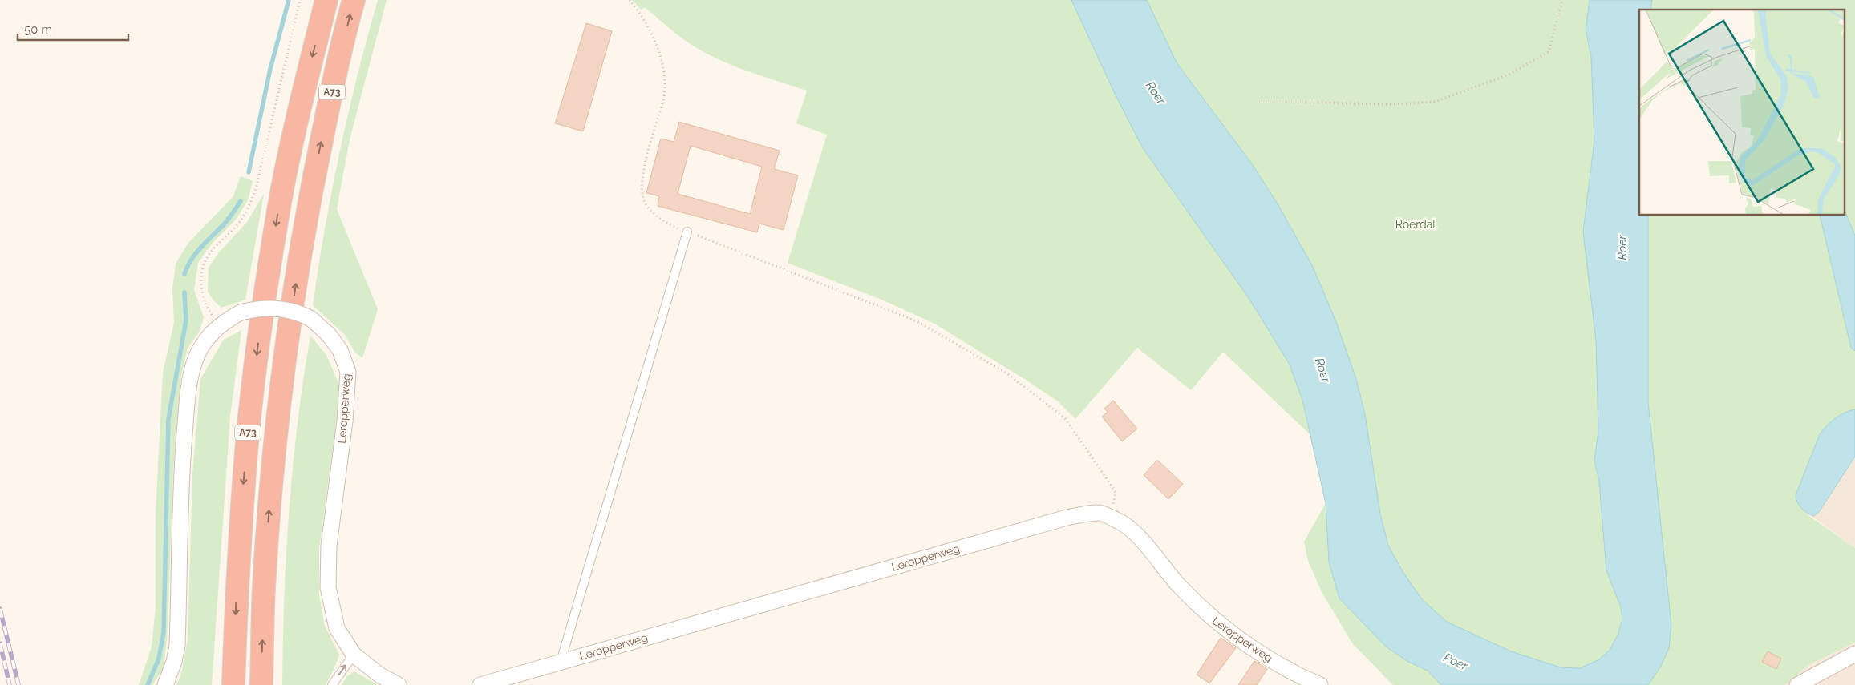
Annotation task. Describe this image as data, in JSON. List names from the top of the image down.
{
  "streets": {
    "highway": ["A73"],
    "street": ["Leropperweg"]
  },
  "water": ["Roer"],
  "parks": ["Roerdal"],
  "scale_bar": "50 m"
}
